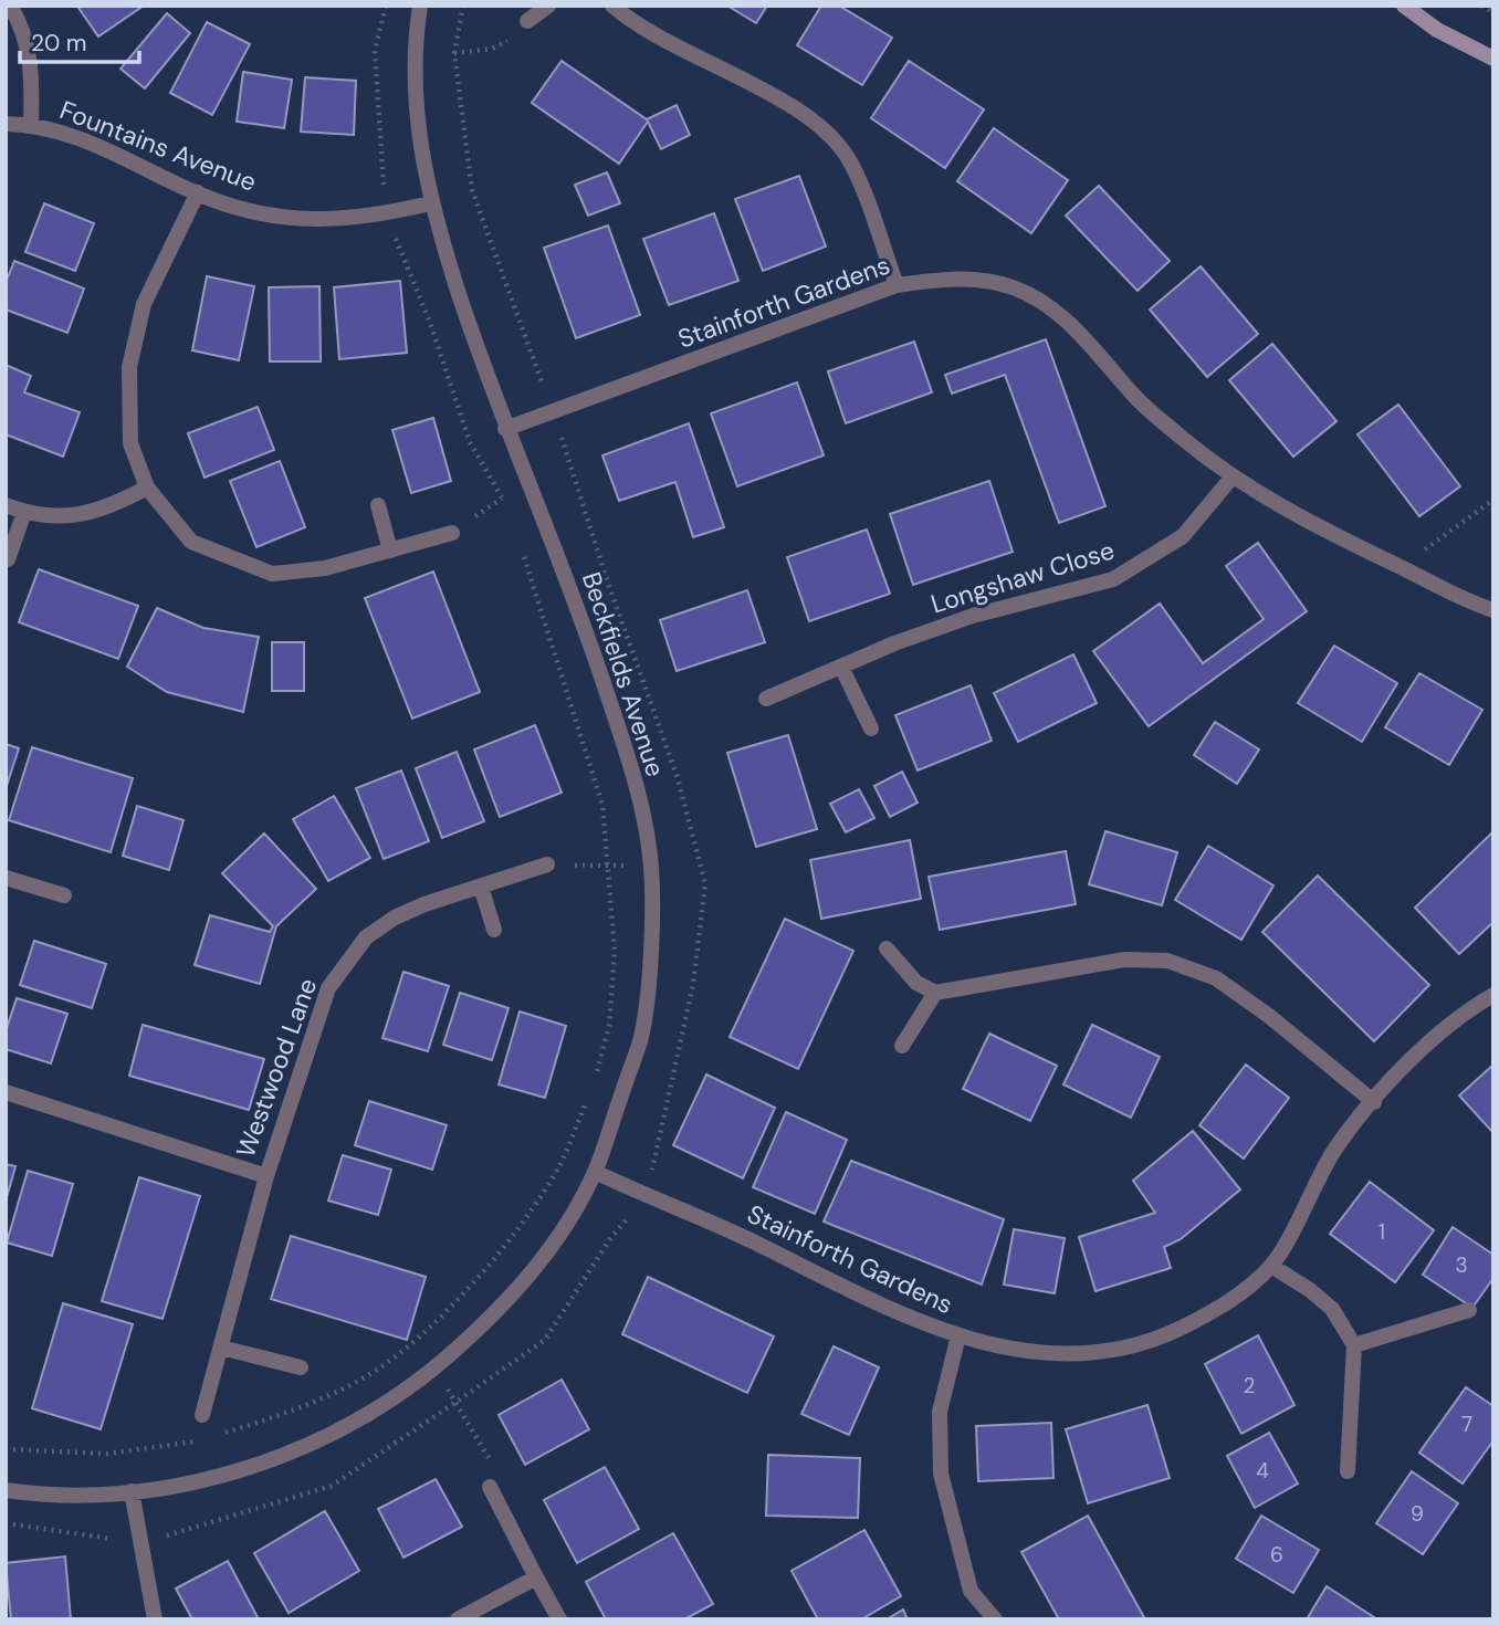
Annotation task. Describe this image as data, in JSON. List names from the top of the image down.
{
  "streets": {
    "street": [
      "Fountains Avenue",
      "Stainforth Gardens",
      "Longshaw Close",
      "Beckfields Avenue",
      "Westwood Lane"
    ]
  },
  "crossings": [
    ["Fountains Avenue", "Beckfields Avenue"],
    ["Stainforth Gardens", "Longshaw Close"],
    ["Stainforth Gardens", "Beckfields Avenue"]
  ],
  "house_numbers": [
    "1",
    "3",
    "2",
    "7",
    "4",
    "9",
    "6"
  ],
  "scale_bar": "20 m"
}
